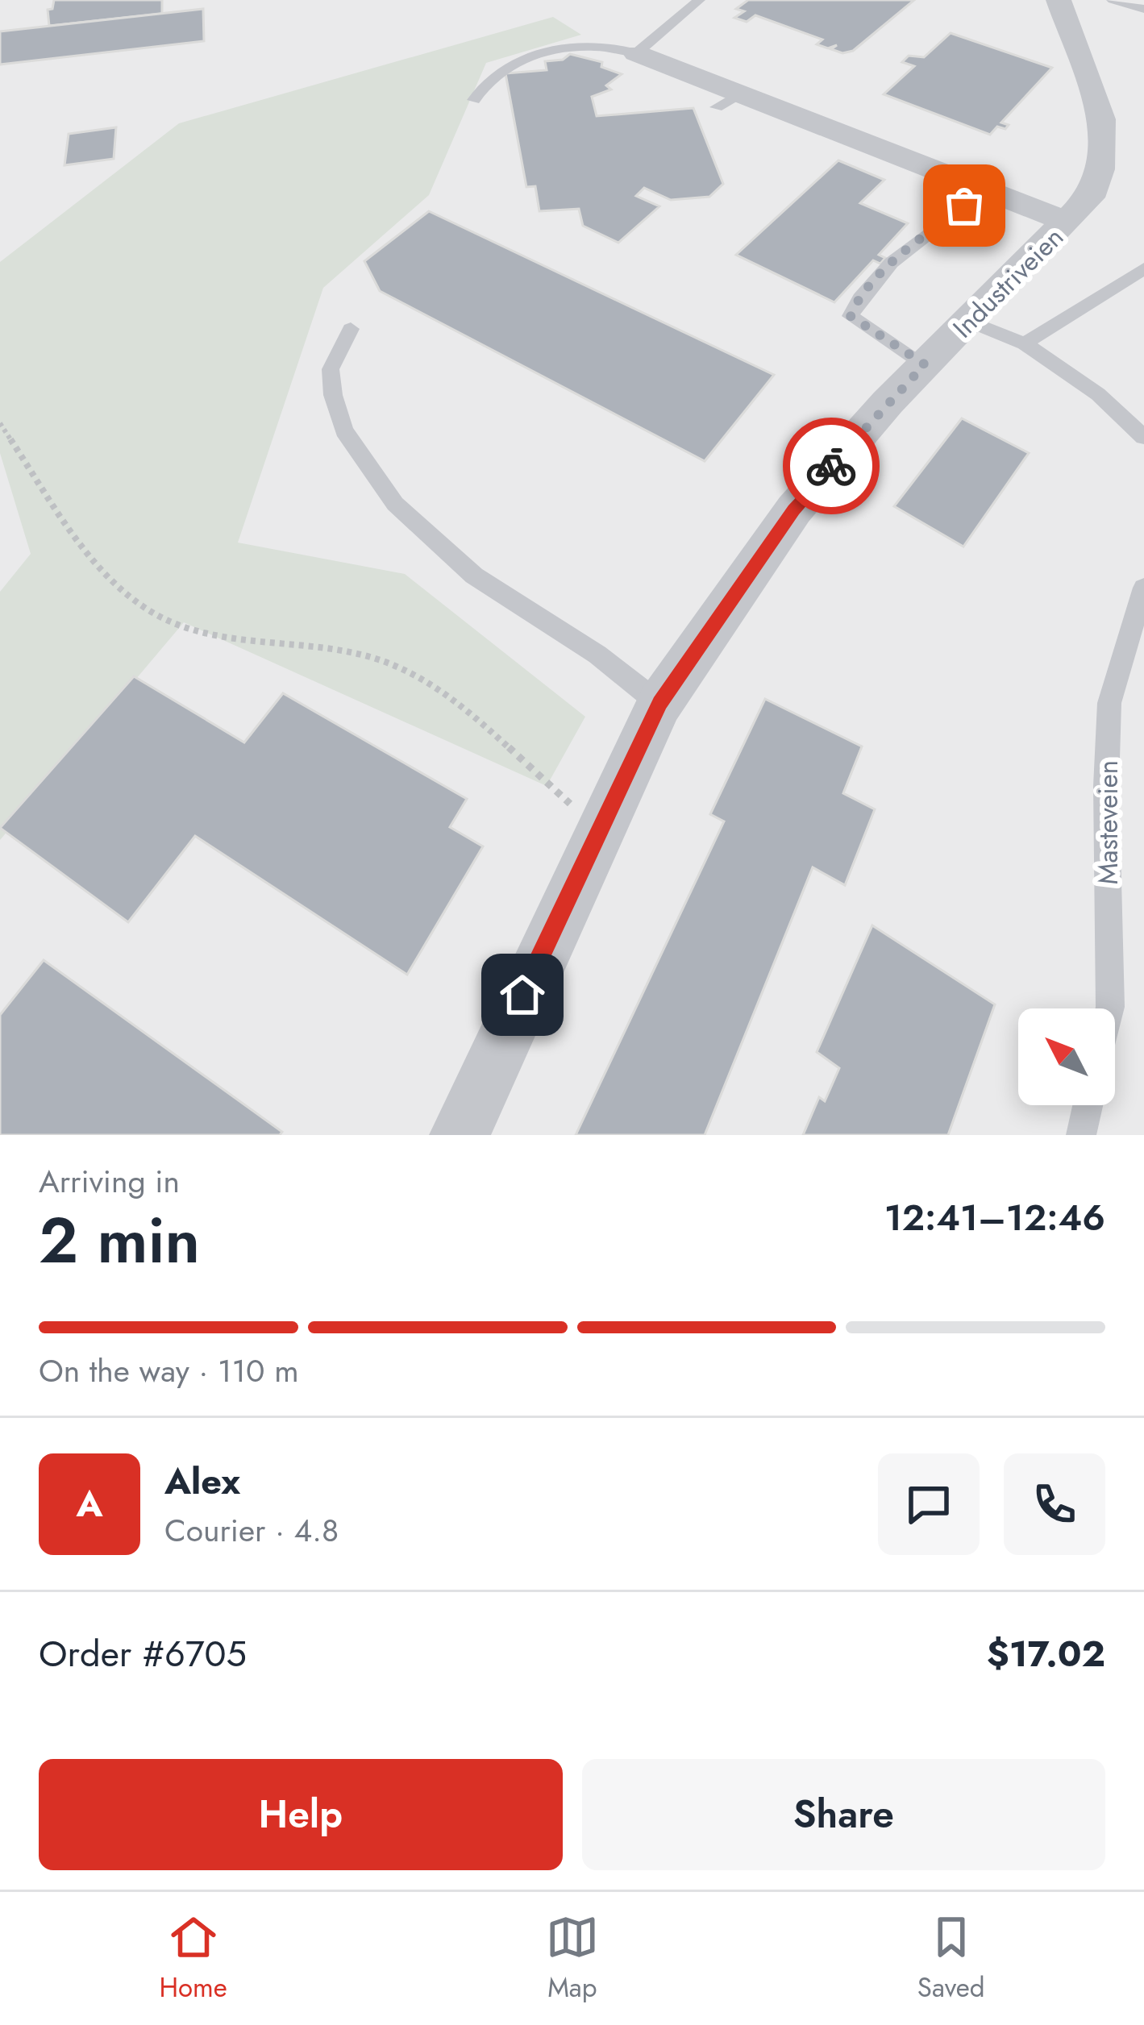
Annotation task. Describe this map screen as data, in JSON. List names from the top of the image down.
{
  "streets": {
    "street": ["Industriveien"],
    "lane": ["Masteveien"]
  },
  "north": "top left",
  "page": {
    "heading": ["2 min", "Arriving in", "12:41–12:46"],
    "panel": [
      "Alex",
      "Courier · 4.8",
      "Order #6705",
      "$17.02"
    ],
    "bar": "On the way · 110 m",
    "round": "A",
    "buttons": ["Help", "Share"],
    "tabs": ["Home", "Map", "Saved"]
  }
}
